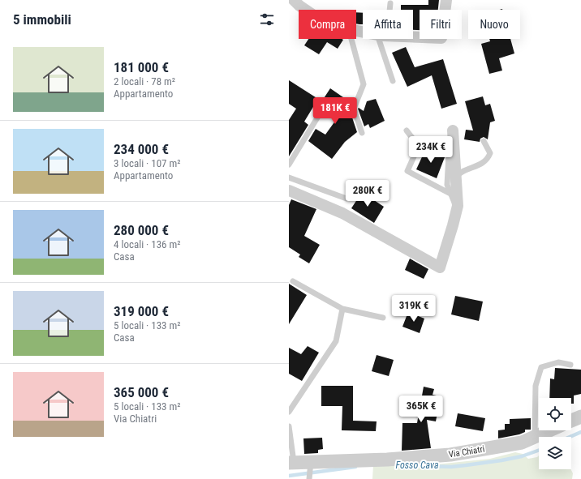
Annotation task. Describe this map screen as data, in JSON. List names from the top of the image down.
{
  "streets": {
    "street": ["Via Chiatri"]
  },
  "water": ["Fosso Cava"],
  "page": {
    "heading": "5 immobili",
    "chip": [
      "Compra",
      "Affitta",
      "Filtri",
      "Nuovo"
    ],
    "list": [
      {
        "name": "181 000 €",
        "note": "2 locali · 78 m² · Appartamento"
      },
      {
        "name": "234 000 €",
        "note": "3 locali · 107 m² · Appartamento"
      },
      {
        "name": "280 000 €",
        "note": "4 locali · 136 m² · Casa"
      },
      {
        "name": "319 000 €",
        "note": "5 locali · 133 m² · Casa"
      },
      {
        "name": "365 000 €",
        "note": "5 locali · 133 m² · Via Chiatri"
      }
    ],
    "price": [
      "181K €",
      "234K €",
      "280K €",
      "319K €",
      "365K €"
    ]
  }
}
